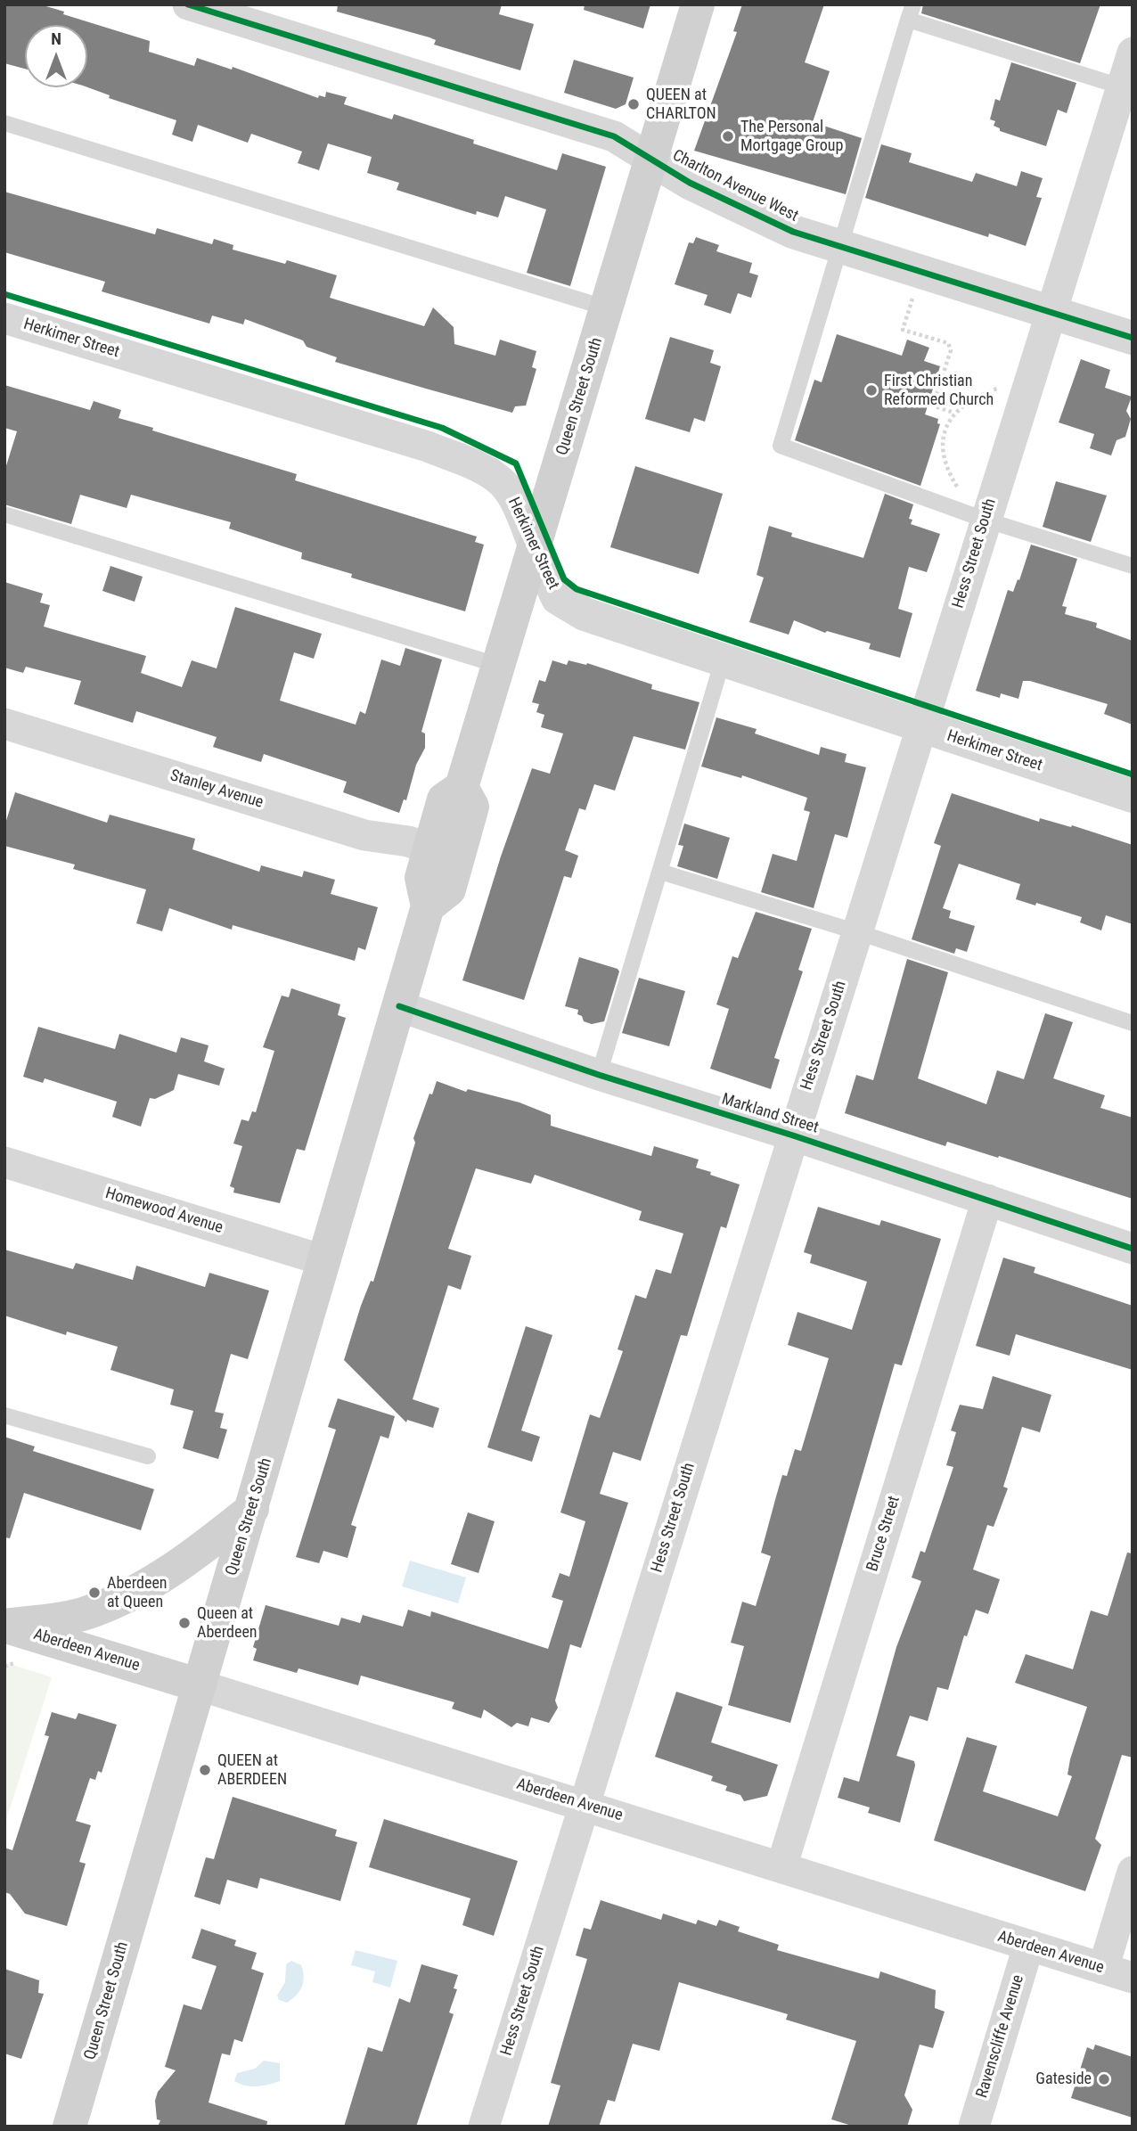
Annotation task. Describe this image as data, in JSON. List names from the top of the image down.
{
  "streets": {
    "main road": ["Queen Street South", "Aberdeen Avenue"],
    "street": [
      "Charlton Avenue West",
      "Herkimer Street",
      "Hess Street South",
      "Stanley Avenue",
      "Markland Street",
      "Homewood Avenue",
      "Bruce Street",
      "Ravenscliffe Avenue"
    ]
  },
  "crossings": [
    ["Charlton Avenue West", "Queen Street South"],
    ["Charlton Avenue West", "Hess Street South"],
    ["Herkimer Street", "Queen Street South"],
    ["Herkimer Street", "Hess Street South"],
    ["Queen Street South", "Stanley Avenue"],
    ["Queen Street South", "Markland Street"],
    ["Queen Street South", "Homewood Avenue"],
    ["Queen Street South", "Aberdeen Avenue"],
    ["Hess Street South", "Markland Street"],
    ["Hess Street South", "Aberdeen Avenue"],
    ["Markland Street", "Bruce Street"],
    ["Bruce Street", "Aberdeen Avenue"],
    ["Aberdeen Avenue", "Ravenscliffe Avenue"]
  ],
  "places": [
    "QUEEN at CHARLTON",
    "The Personal Mortgage Group",
    "First Christian Reformed Church",
    "Aberdeen at Queen",
    "Queen at Aberdeen",
    "QUEEN at ABERDEEN",
    "Gateside"
  ],
  "north": "top"
}
